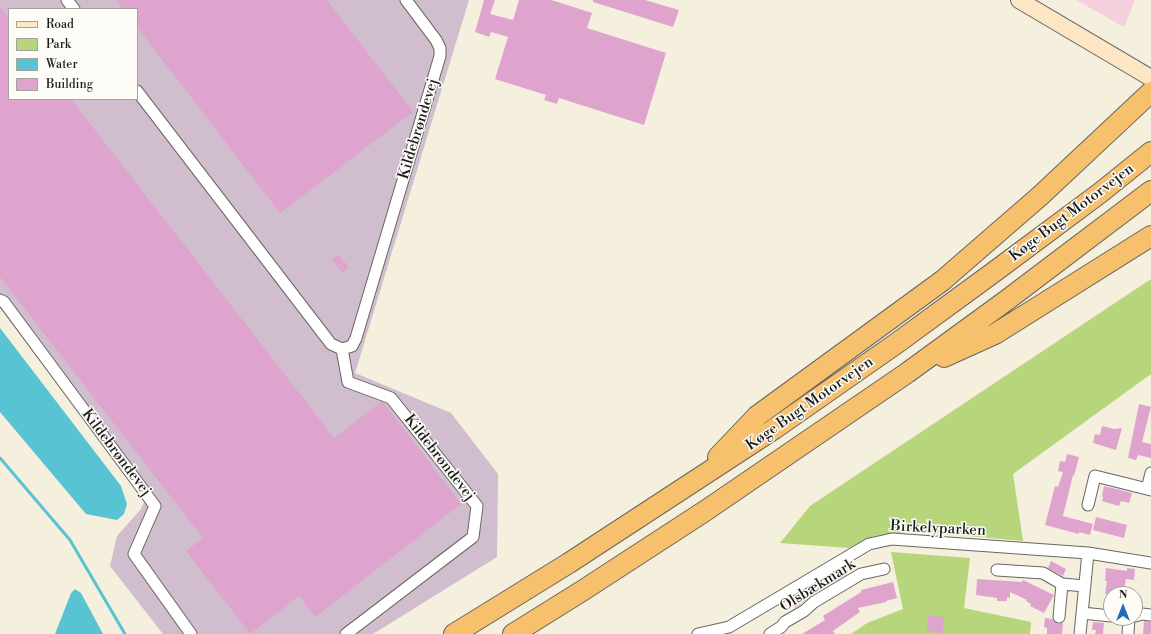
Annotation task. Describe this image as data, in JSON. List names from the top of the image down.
{
  "streets": {
    "highway": ["Køge Bugt Motorvejen"],
    "street": ["Kildebrøndevej", "Birkelyparken", "Olsbækmark"]
  },
  "legend": [
    "Road",
    "Park",
    "Water",
    "Building"
  ],
  "north": "top"
}
